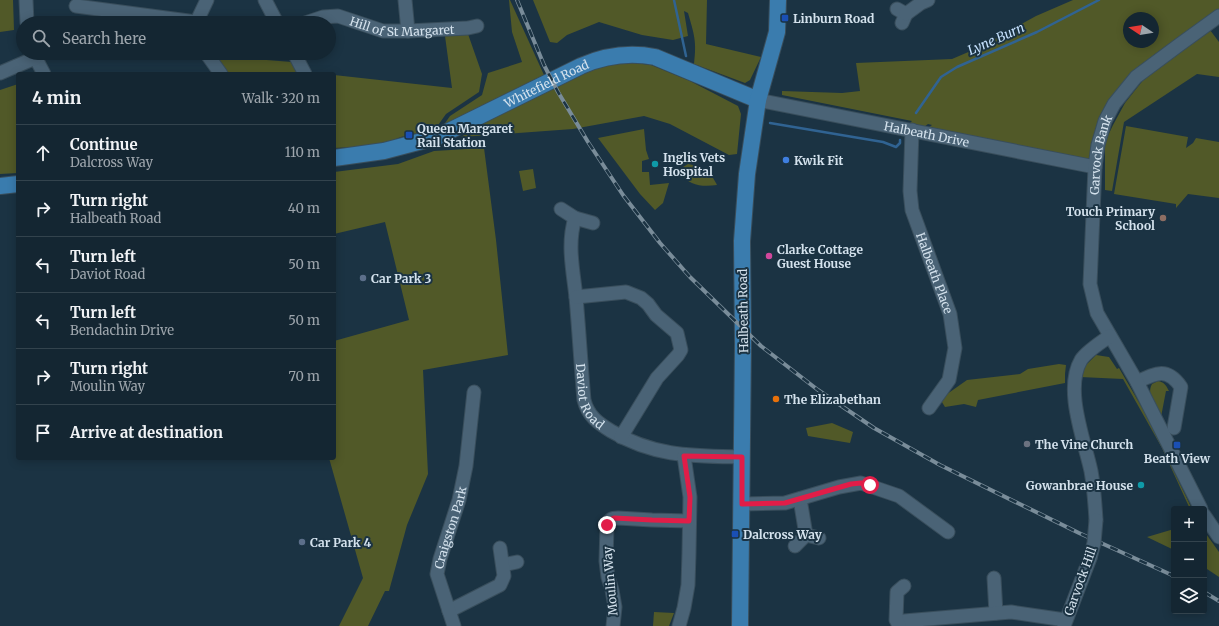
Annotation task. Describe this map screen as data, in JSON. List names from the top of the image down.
{
  "streets": {
    "main road": ["Whitefield Road", "Halbeath Road"],
    "street": [
      "Hill of St Margaret",
      "Halbeath Drive",
      "Garvock Bank",
      "Halbeath Place",
      "Daviot Road",
      "Craigston Park",
      "Moulin Way",
      "Garvock Hill"
    ]
  },
  "crossings": [
    ["Whitefield Road", "Halbeath Drive"],
    ["Whitefield Road", "Halbeath Road"],
    ["Halbeath Drive", "Garvock Bank"],
    ["Halbeath Drive", "Halbeath Place"],
    ["Halbeath Drive", "Halbeath Road"],
    ["Garvock Bank", "Garvock Hill"],
    ["Halbeath Road", "Daviot Road"]
  ],
  "water": ["Lyne Burn"],
  "places": {
    "transit": [
      "Linburn Road",
      "Queen Margaret Rail Station",
      "Beath View",
      "Dalcross Way"
    ],
    "other": [
      "Kwik Fit",
      "Inglis Vets Hospital",
      "Touch Primary School",
      "Clarke Cottage Guest House",
      "Car Park 3",
      "The Elizabethan",
      "The Vine Church",
      "Gowanbrae House",
      "Car Park 4"
    ]
  },
  "north": "left",
  "page": {
    "search": "Search here",
    "heading": ["4 min", "Walk · 320 m"],
    "list": [
      ["Continue", "Dalcross Way", "110 m"],
      ["Turn right", "Halbeath Road", "40 m"],
      ["Turn left", "Daviot Road", "50 m"],
      ["Turn left", "Bendachin Drive", "50 m"],
      ["Turn right", "Moulin Way", "70 m"],
      "Arrive at destination"
    ],
    "map_buttons": ["+", "−"]
  }
}
